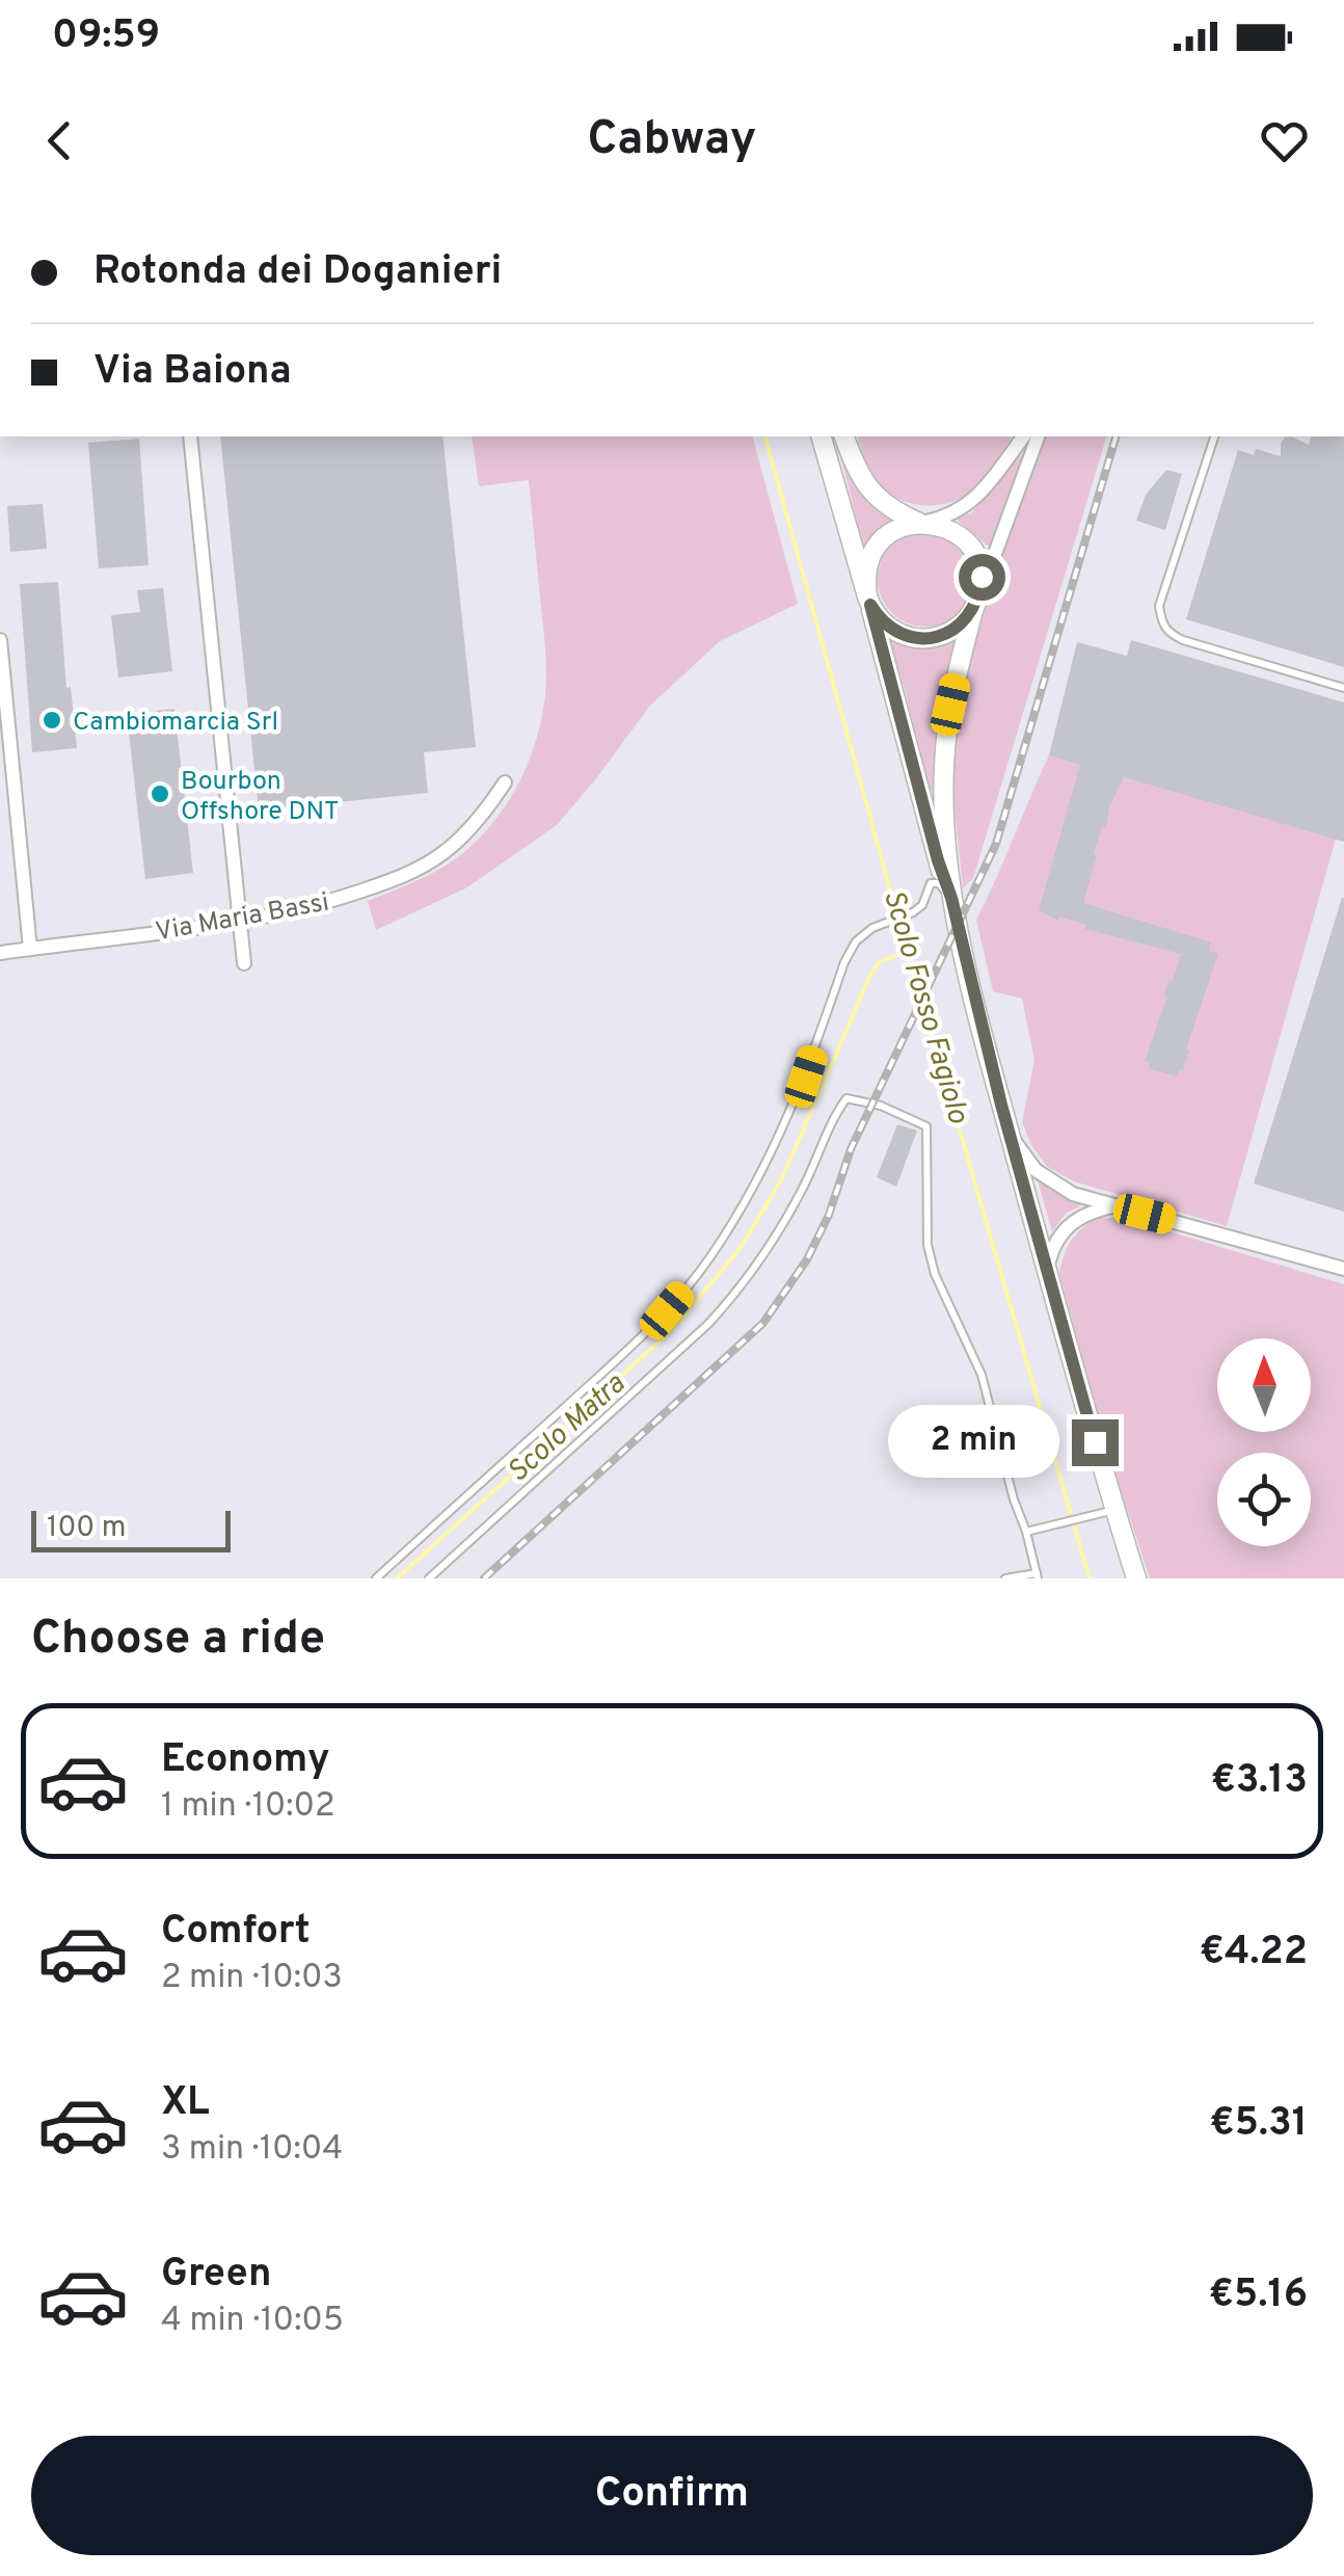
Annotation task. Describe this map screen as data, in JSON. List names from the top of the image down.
{
  "streets": {
    "street": ["Via Maria Bassi"]
  },
  "water": ["Scolo Fosso Fagiolo", "Scolo Matra"],
  "places": ["Cambiomarcia Srl", "Bourbon Offshore DNT"],
  "scale_bar": "100 m",
  "north": "top",
  "page": {
    "status": "09:59",
    "header": "Cabway",
    "banner": ["Rotonda dei Doganieri", "Via Baiona"],
    "bubble": "2 min",
    "scale": "100 m",
    "heading": "Choose a ride",
    "list": [
      {
        "name": "Economy",
        "note": "1 min · 10:02",
        "value": "€3.13"
      },
      {
        "name": "Comfort",
        "note": "2 min · 10:03",
        "value": "€4.22"
      },
      {
        "name": "XL",
        "note": "3 min · 10:04",
        "value": "€5.31"
      },
      {
        "name": "Green",
        "note": "4 min · 10:05",
        "value": "€5.16"
      }
    ],
    "buttons": "Confirm"
  }
}
